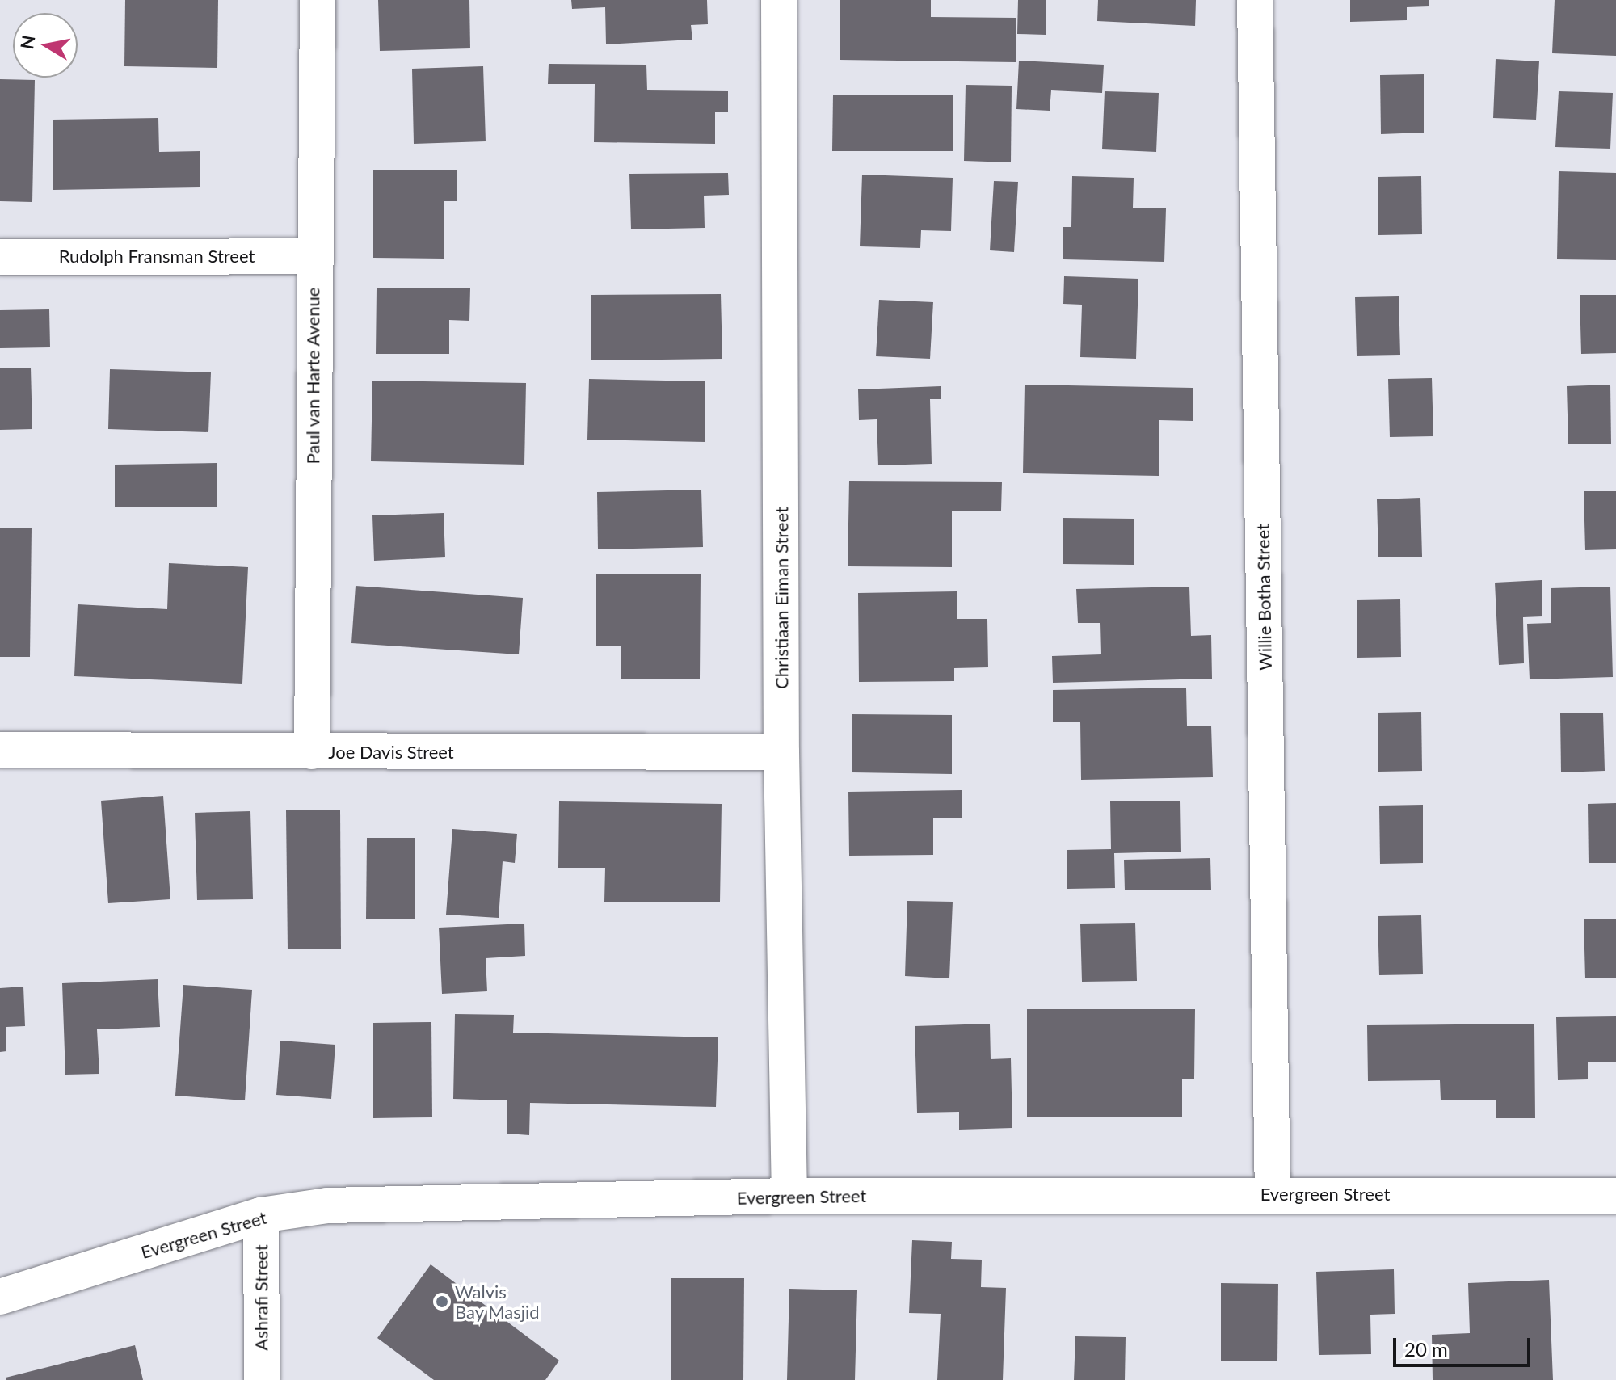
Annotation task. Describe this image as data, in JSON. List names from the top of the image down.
{
  "streets": {
    "street": [
      "Rudolph Fransman Street",
      "Paul van Harte Avenue",
      "Willie Botha Street",
      "Christiaan Eiman Street",
      "Joe Davis Street",
      "Evergreen Street",
      "Ashrafi Street"
    ]
  },
  "crossings": [
    ["Rudolph Fransman Street", "Paul van Harte Avenue"],
    ["Paul van Harte Avenue", "Joe Davis Street"],
    ["Willie Botha Street", "Evergreen Street"],
    ["Christiaan Eiman Street", "Joe Davis Street"],
    ["Christiaan Eiman Street", "Evergreen Street"],
    ["Evergreen Street", "Ashrafi Street"]
  ],
  "places": ["Walvis Bay Masjid"],
  "scale_bar": "20 m",
  "north": "left"
}
